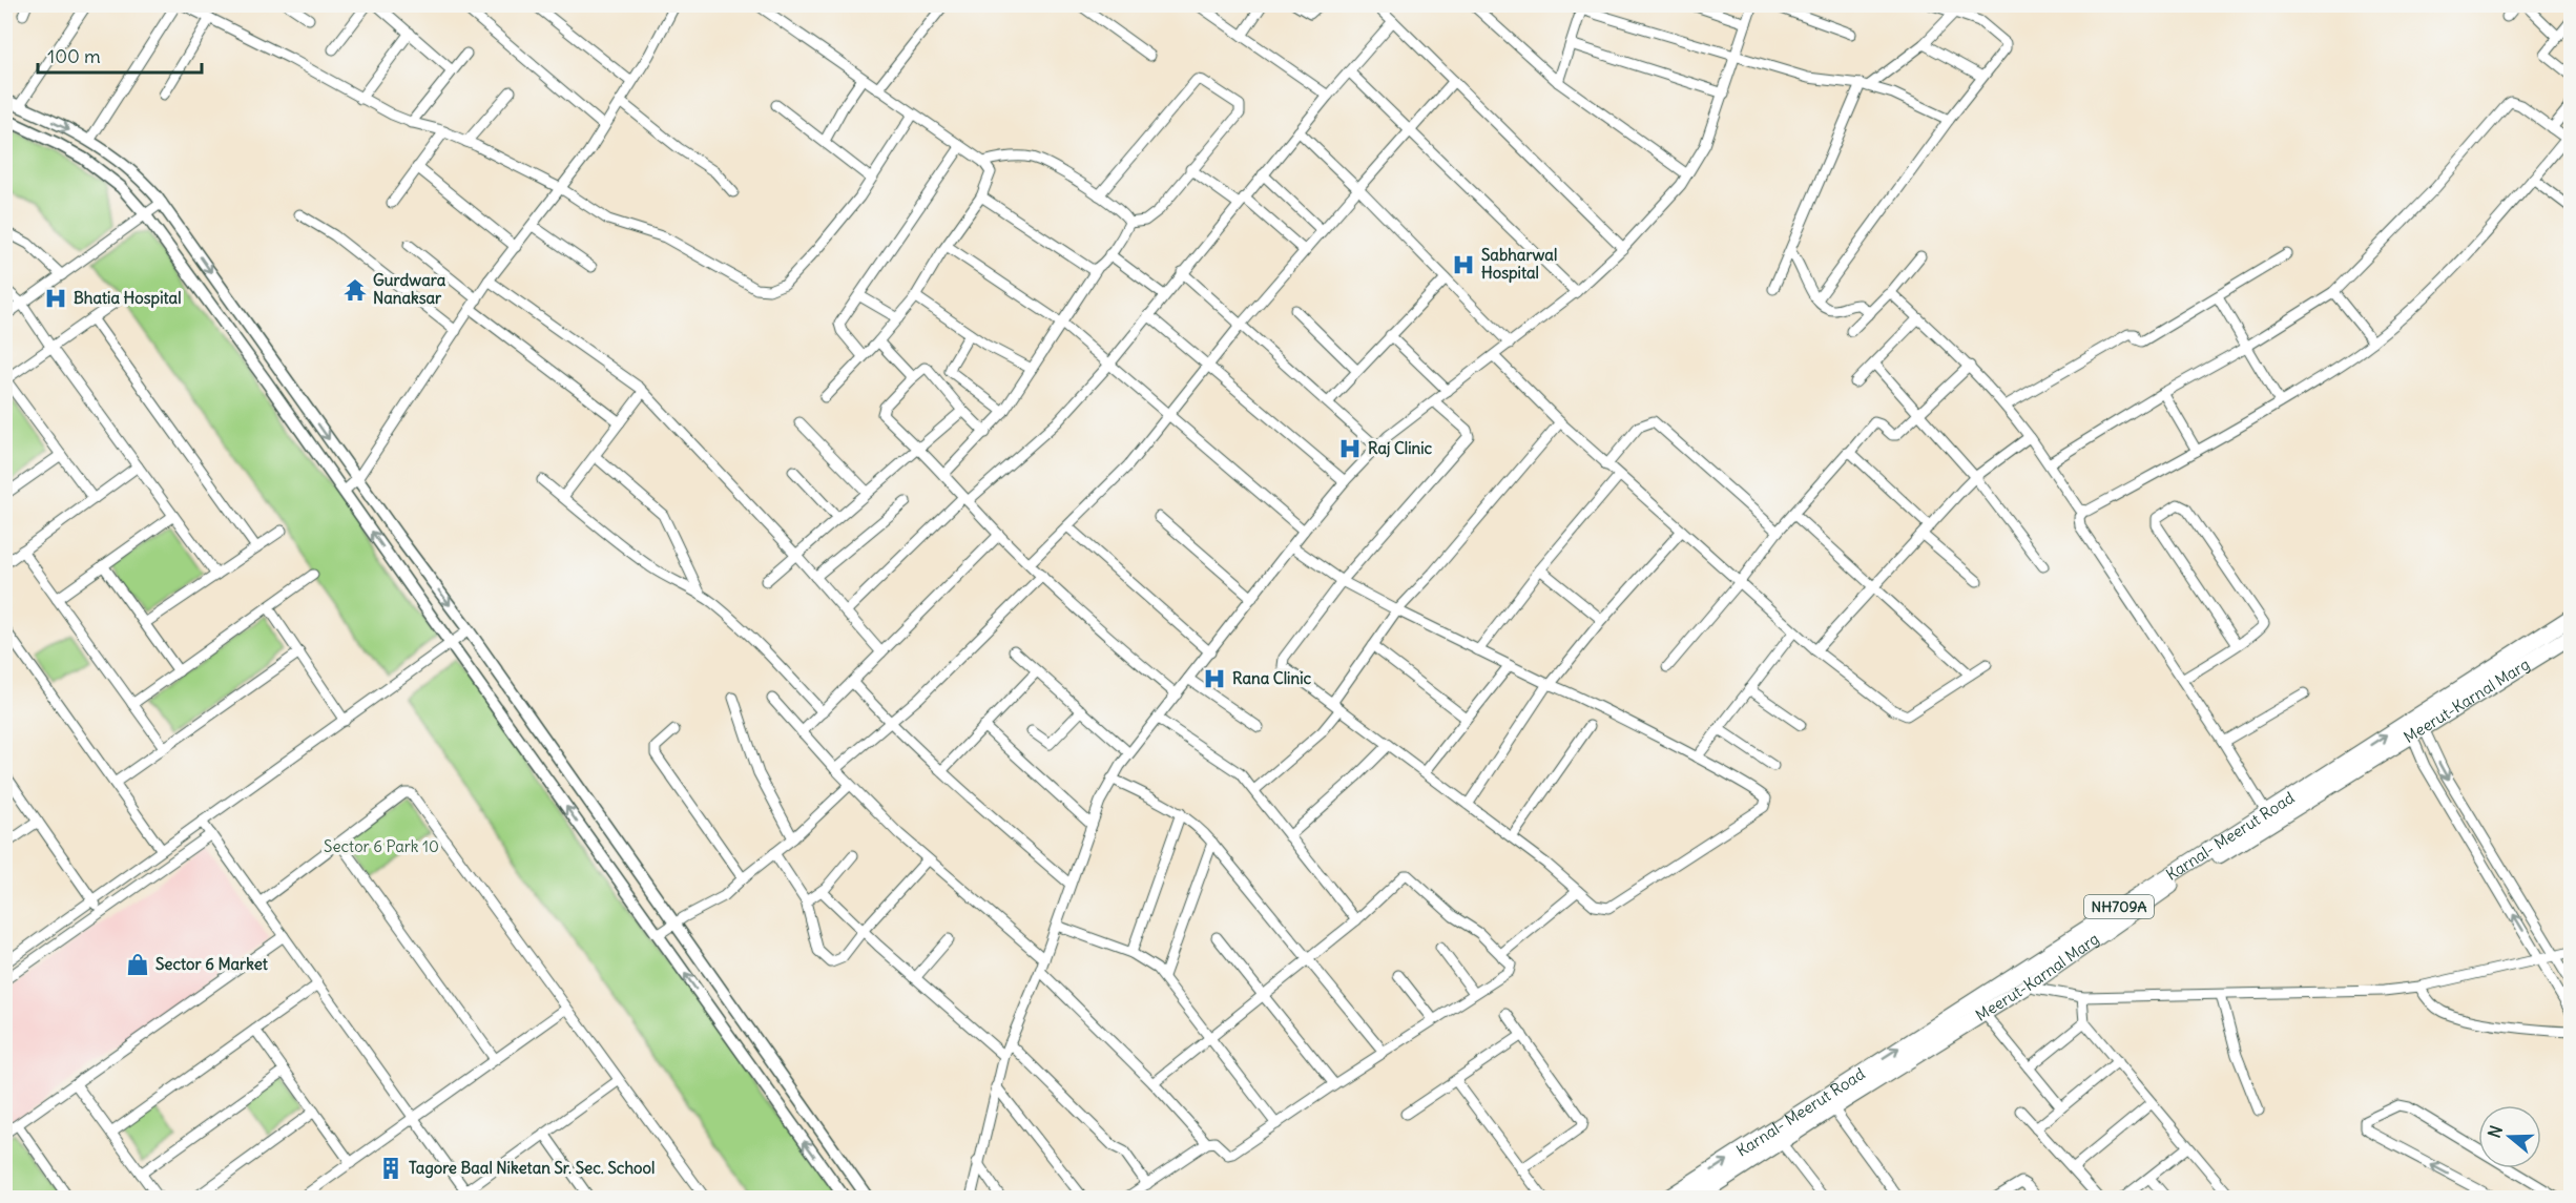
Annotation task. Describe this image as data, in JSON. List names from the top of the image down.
{
  "streets": {
    "highway": ["Meerut-Karnal Marg", "Karnal- Meerut Road", "NH709A"]
  },
  "crossings": [
    ["Meerut-Karnal Marg", "Karnal- Meerut Road"]
  ],
  "one_way": ["Karnal- Meerut Road"],
  "parks": ["Sector 6 Park 10"],
  "places": {
    "hospital": [
      "Sabharwal Hospital",
      "Bhatia Hospital",
      "Raj Clinic",
      "Rana Clinic"
    ],
    "temple": ["Gurdwara Nanaksar"],
    "shop": ["Sector 6 Market"],
    "building": ["Tagore Baal Niketan Sr. Sec. School"]
  },
  "scale_bar": "100 m",
  "north": "left"
}
